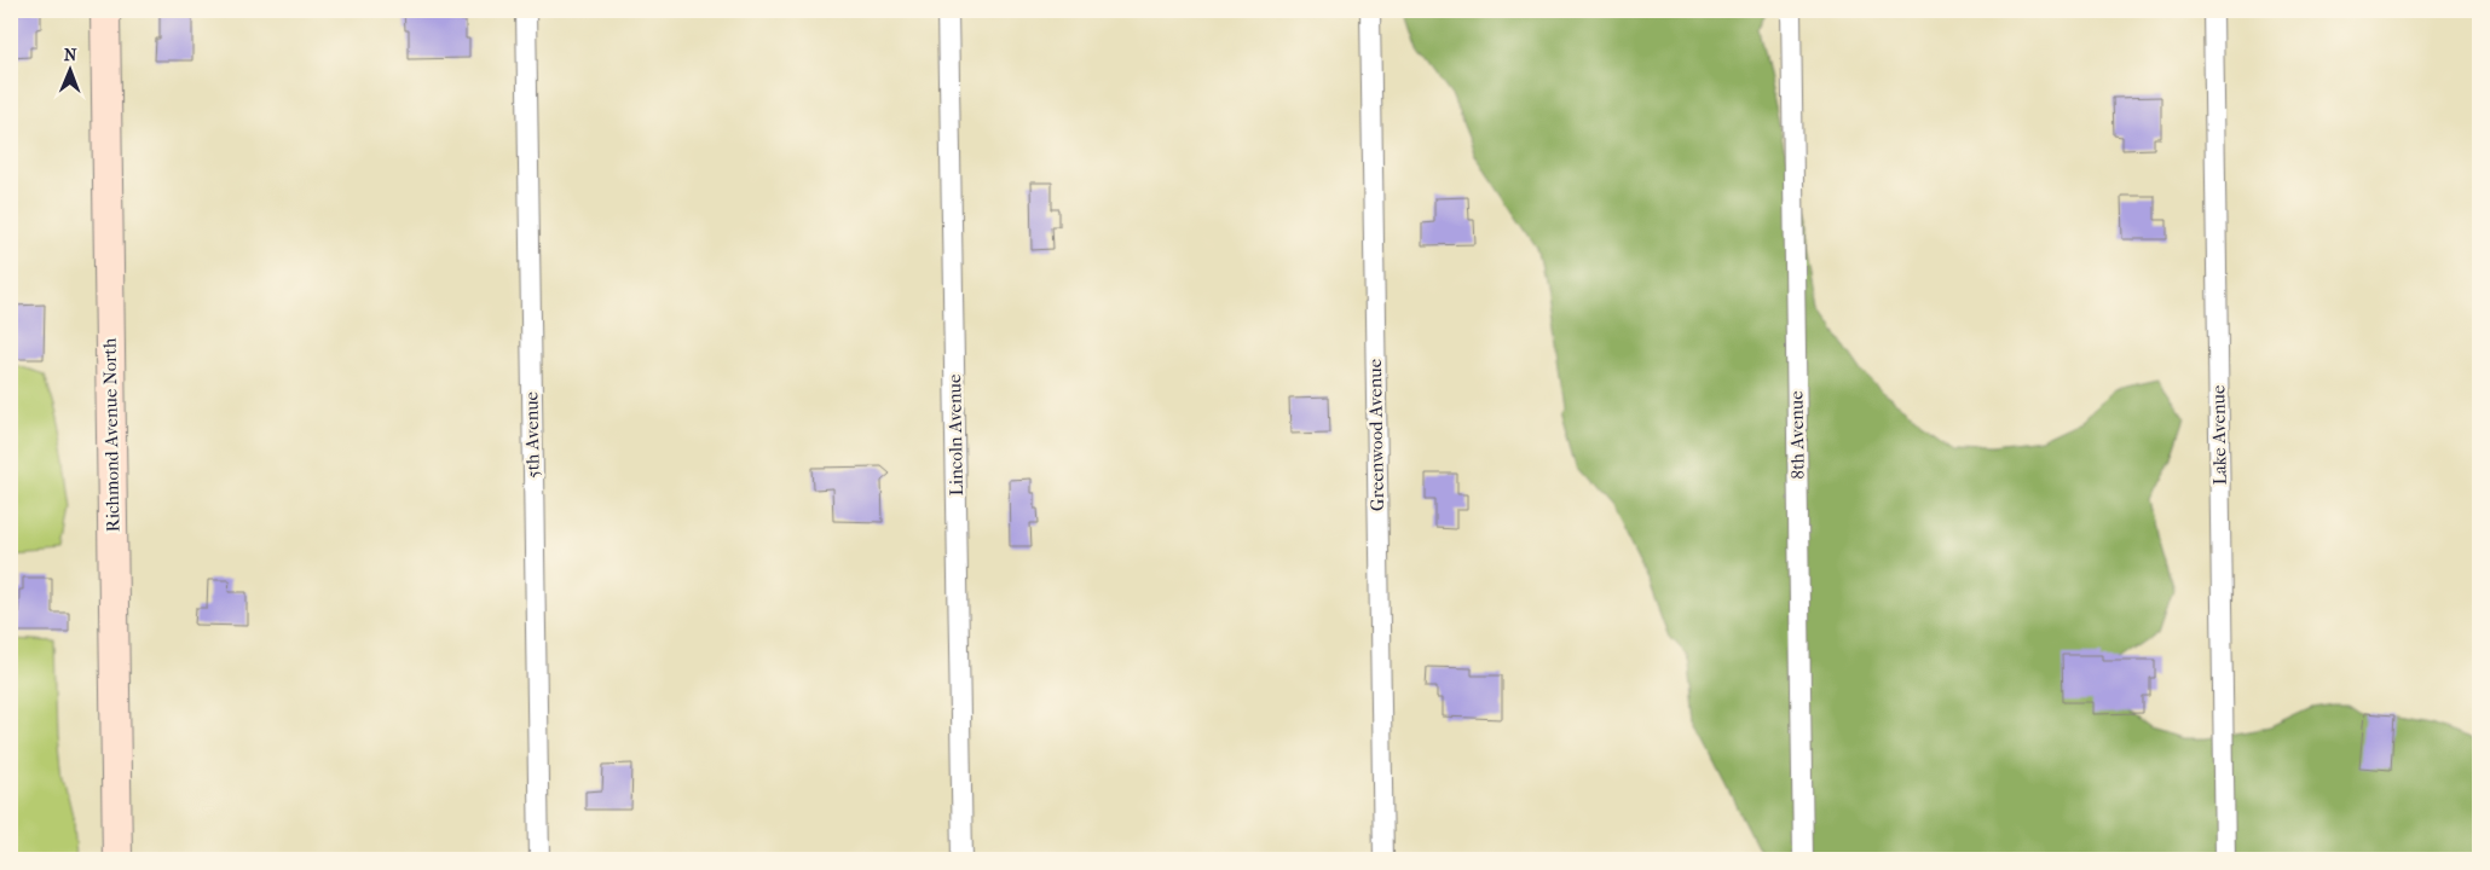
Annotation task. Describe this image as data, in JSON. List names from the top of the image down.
{
  "streets": {
    "street": [
      "Richmond Avenue North",
      "5th Avenue",
      "Lincoln Avenue",
      "Greenwood Avenue",
      "8th Avenue",
      "Lake Avenue"
    ]
  },
  "north": "top"
}
